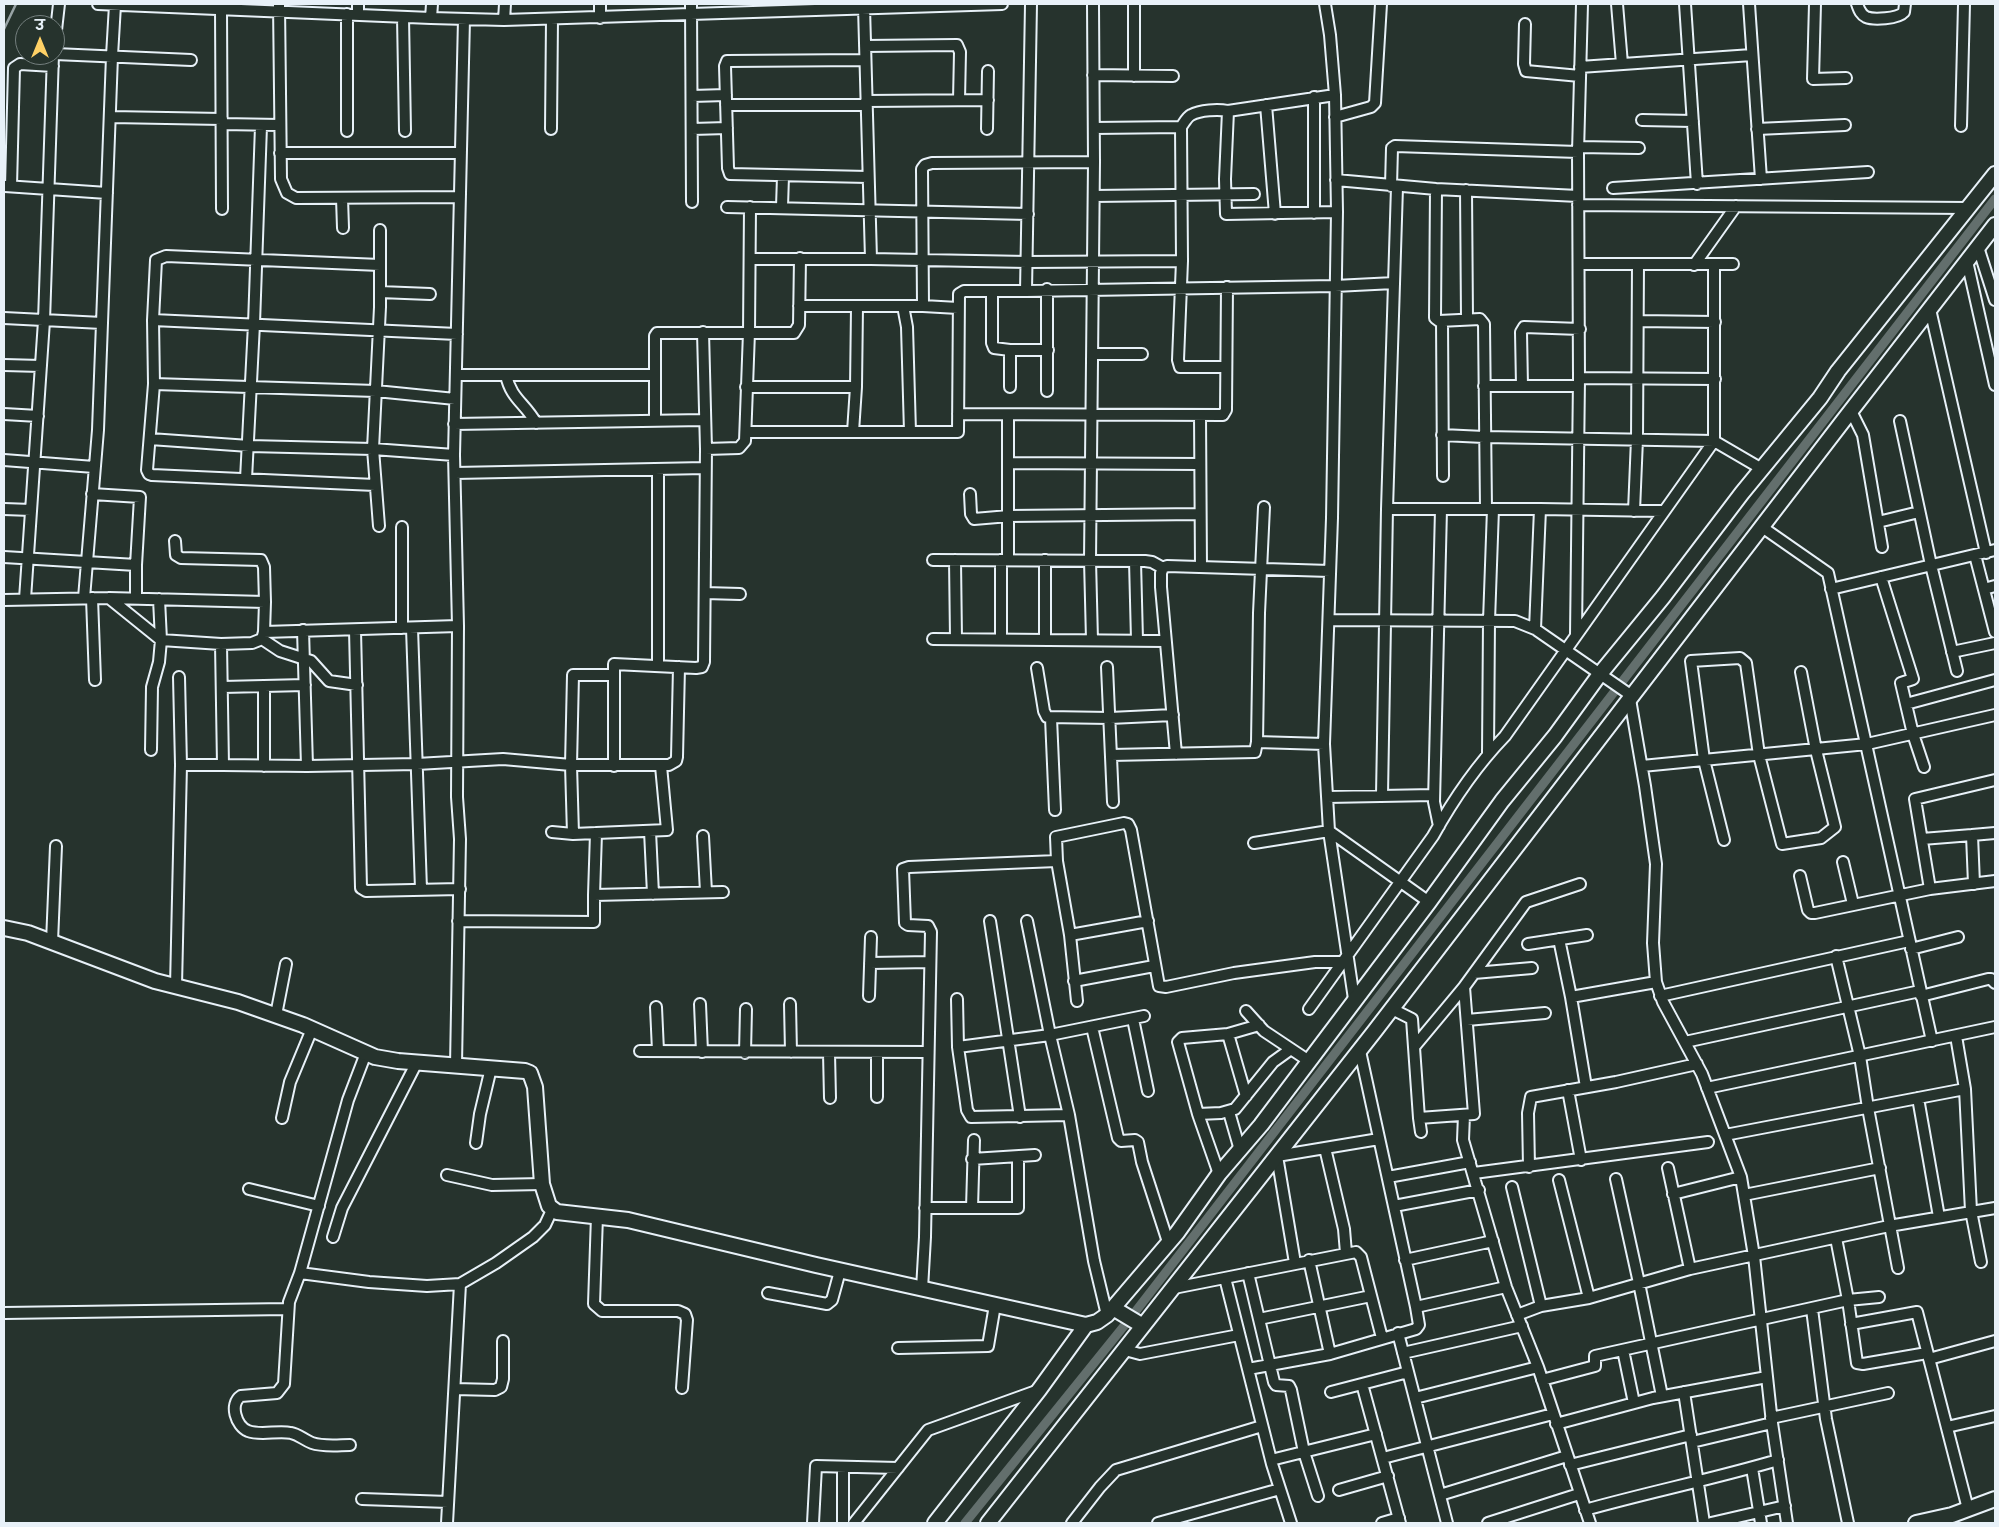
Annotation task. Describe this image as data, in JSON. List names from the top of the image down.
{
  "north": "top"
}
